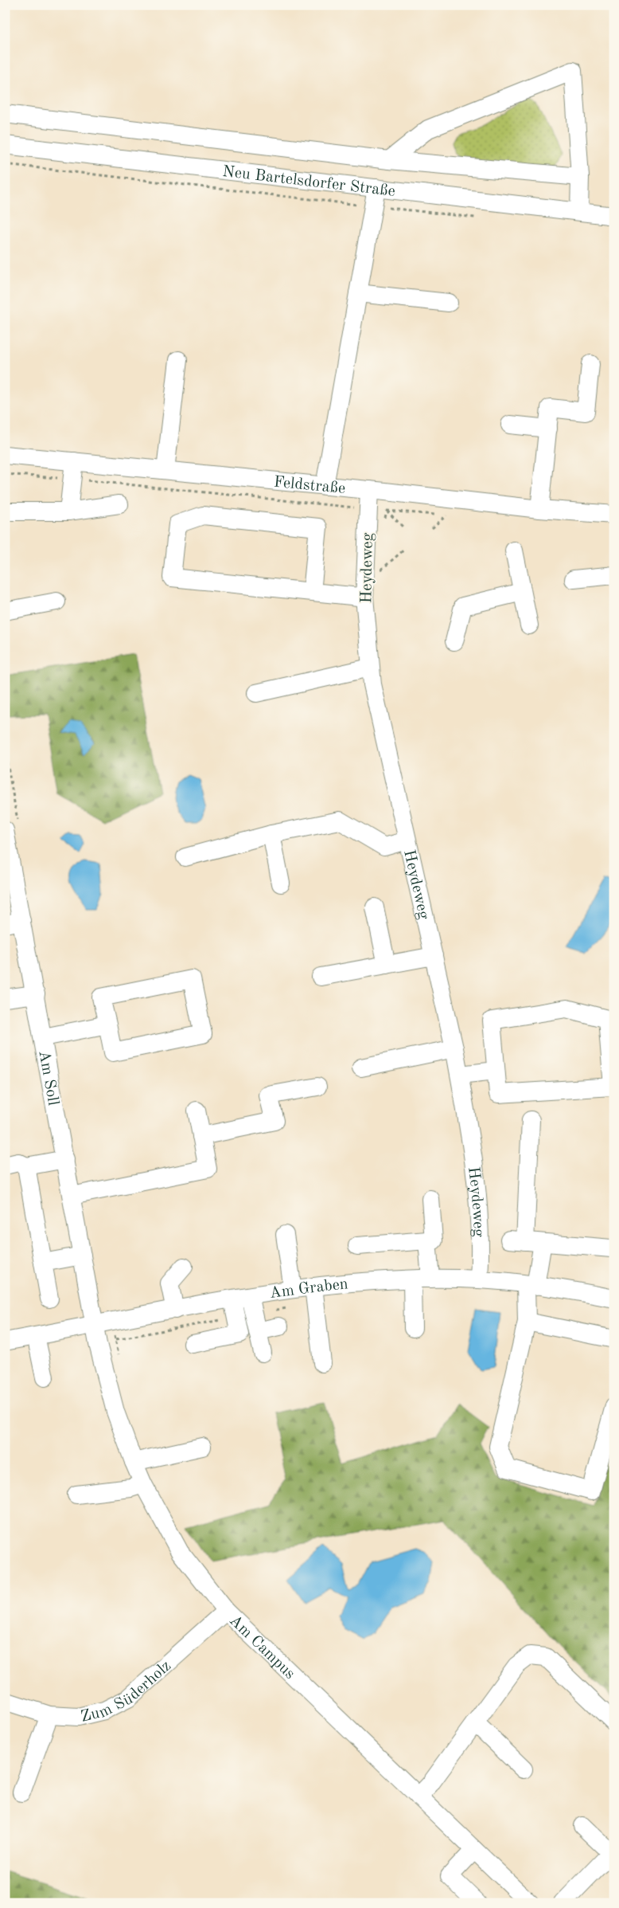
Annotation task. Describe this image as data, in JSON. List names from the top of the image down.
{
  "streets": {
    "street": [
      "Neu Bartelsdorfer Straße",
      "Feldstraße",
      "Heydeweg",
      "Am Soll",
      "Am Graben",
      "Am Campus",
      "Zum Süderholz"
    ]
  },
  "crossings": [
    ["Feldstraße", "Heydeweg"],
    ["Heydeweg", "Am Graben"],
    ["Am Soll", "Am Graben"],
    ["Am Soll", "Am Campus"],
    ["Am Graben", "Am Campus"],
    ["Am Campus", "Zum Süderholz"]
  ]
}
